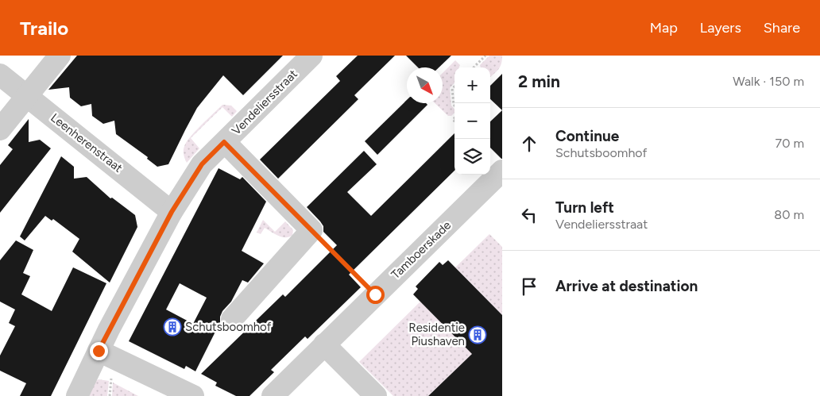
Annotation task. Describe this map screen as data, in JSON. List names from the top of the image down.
{
  "streets": {
    "street": ["Vendeliersstraat", "Leenherenstraat", "Tamboerskade"]
  },
  "crossings": [
    ["Vendeliersstraat", "Leenherenstraat"]
  ],
  "places": {
    "building": ["Schutsboomhof", "Residentie Piushaven"]
  },
  "north": "bottom right",
  "page": {
    "header": "Trailo",
    "nav": ["Map", "Layers", "Share"],
    "heading": ["2 min", "Walk · 150 m"],
    "map_buttons": ["+", "−"],
    "list": [
      ["Continue", "Schutsboomhof", "70 m"],
      ["Turn left", "Vendeliersstraat", "80 m"],
      "Arrive at destination"
    ]
  }
}
